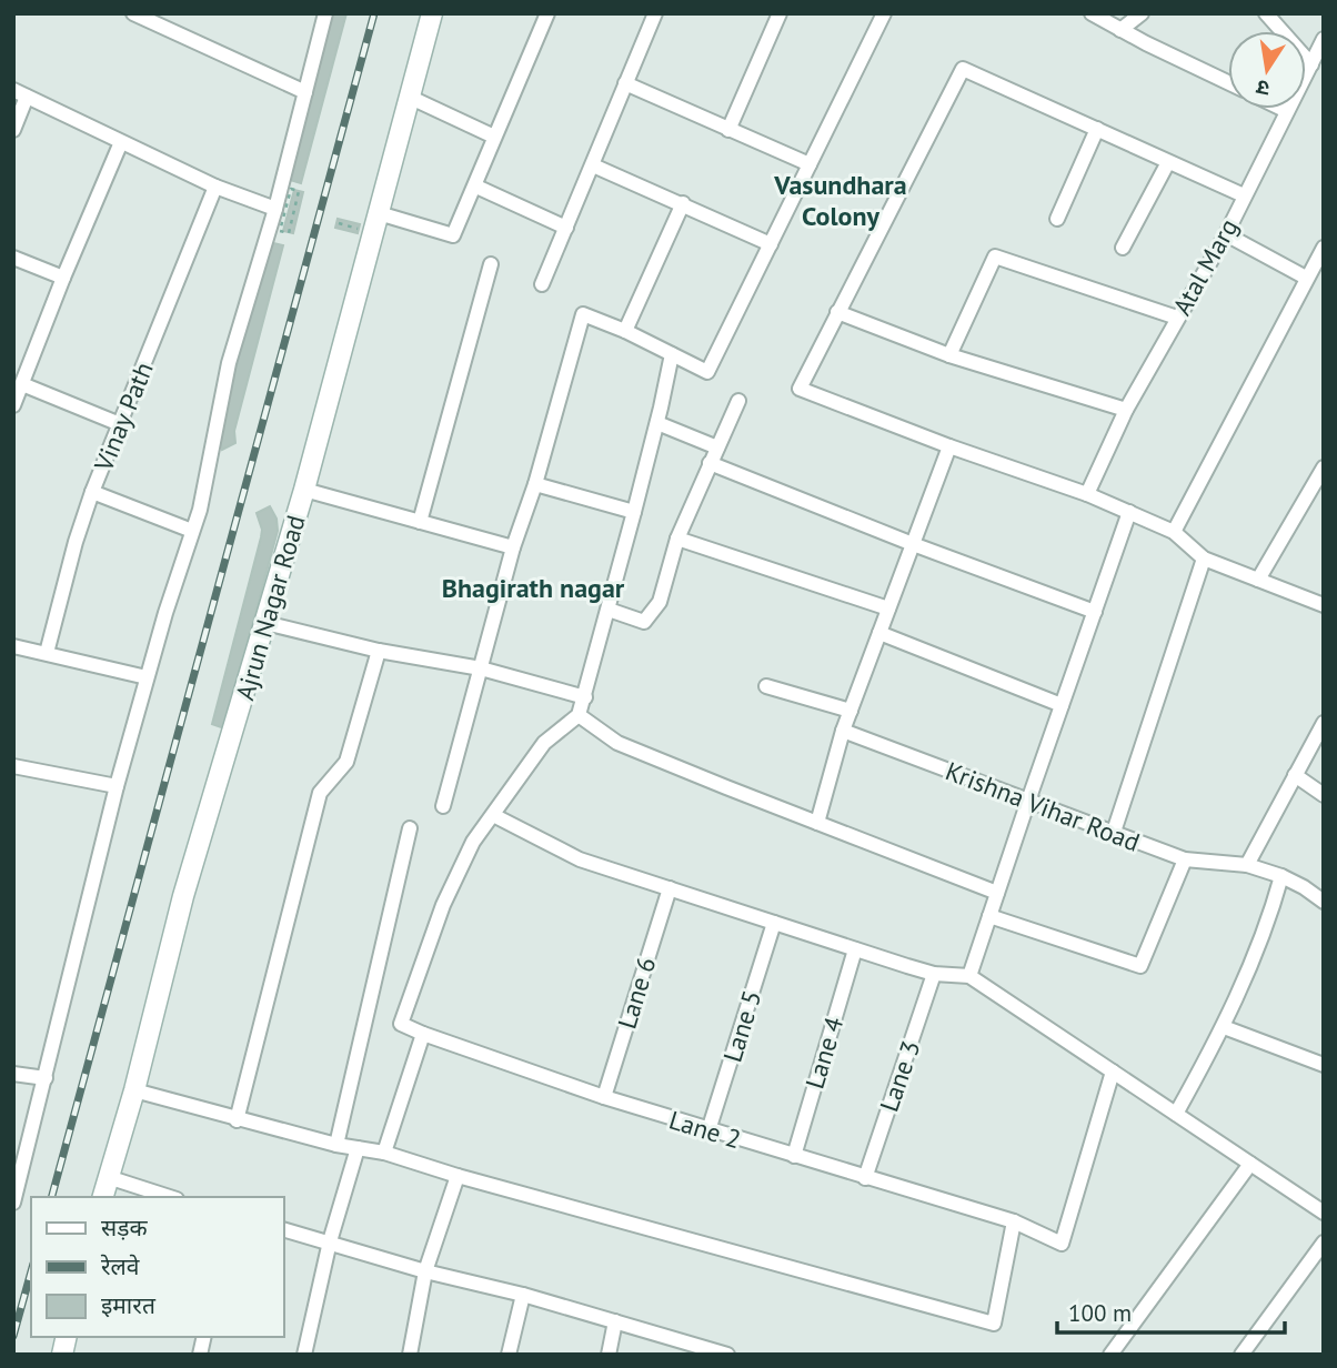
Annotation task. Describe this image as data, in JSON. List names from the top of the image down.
{
  "streets": {
    "street": [
      "Atal Marg",
      "Vinay Path",
      "Ajrun Nagar Road",
      "Krishna Vihar Road",
      "Lane 6",
      "Lane 5",
      "Lane 4",
      "Lane 3",
      "Lane 2"
    ]
  },
  "crossings": [
    ["Lane 6", "Lane 2"],
    ["Lane 5", "Lane 2"],
    ["Lane 4", "Lane 2"],
    ["Lane 3", "Lane 2"]
  ],
  "districts": ["Vasundhara Colony", "Bhagirath nagar"],
  "legend": ["सड़क", "रेलवे", "इमारत"],
  "scale_bar": "100 m",
  "north": "bottom"
}
